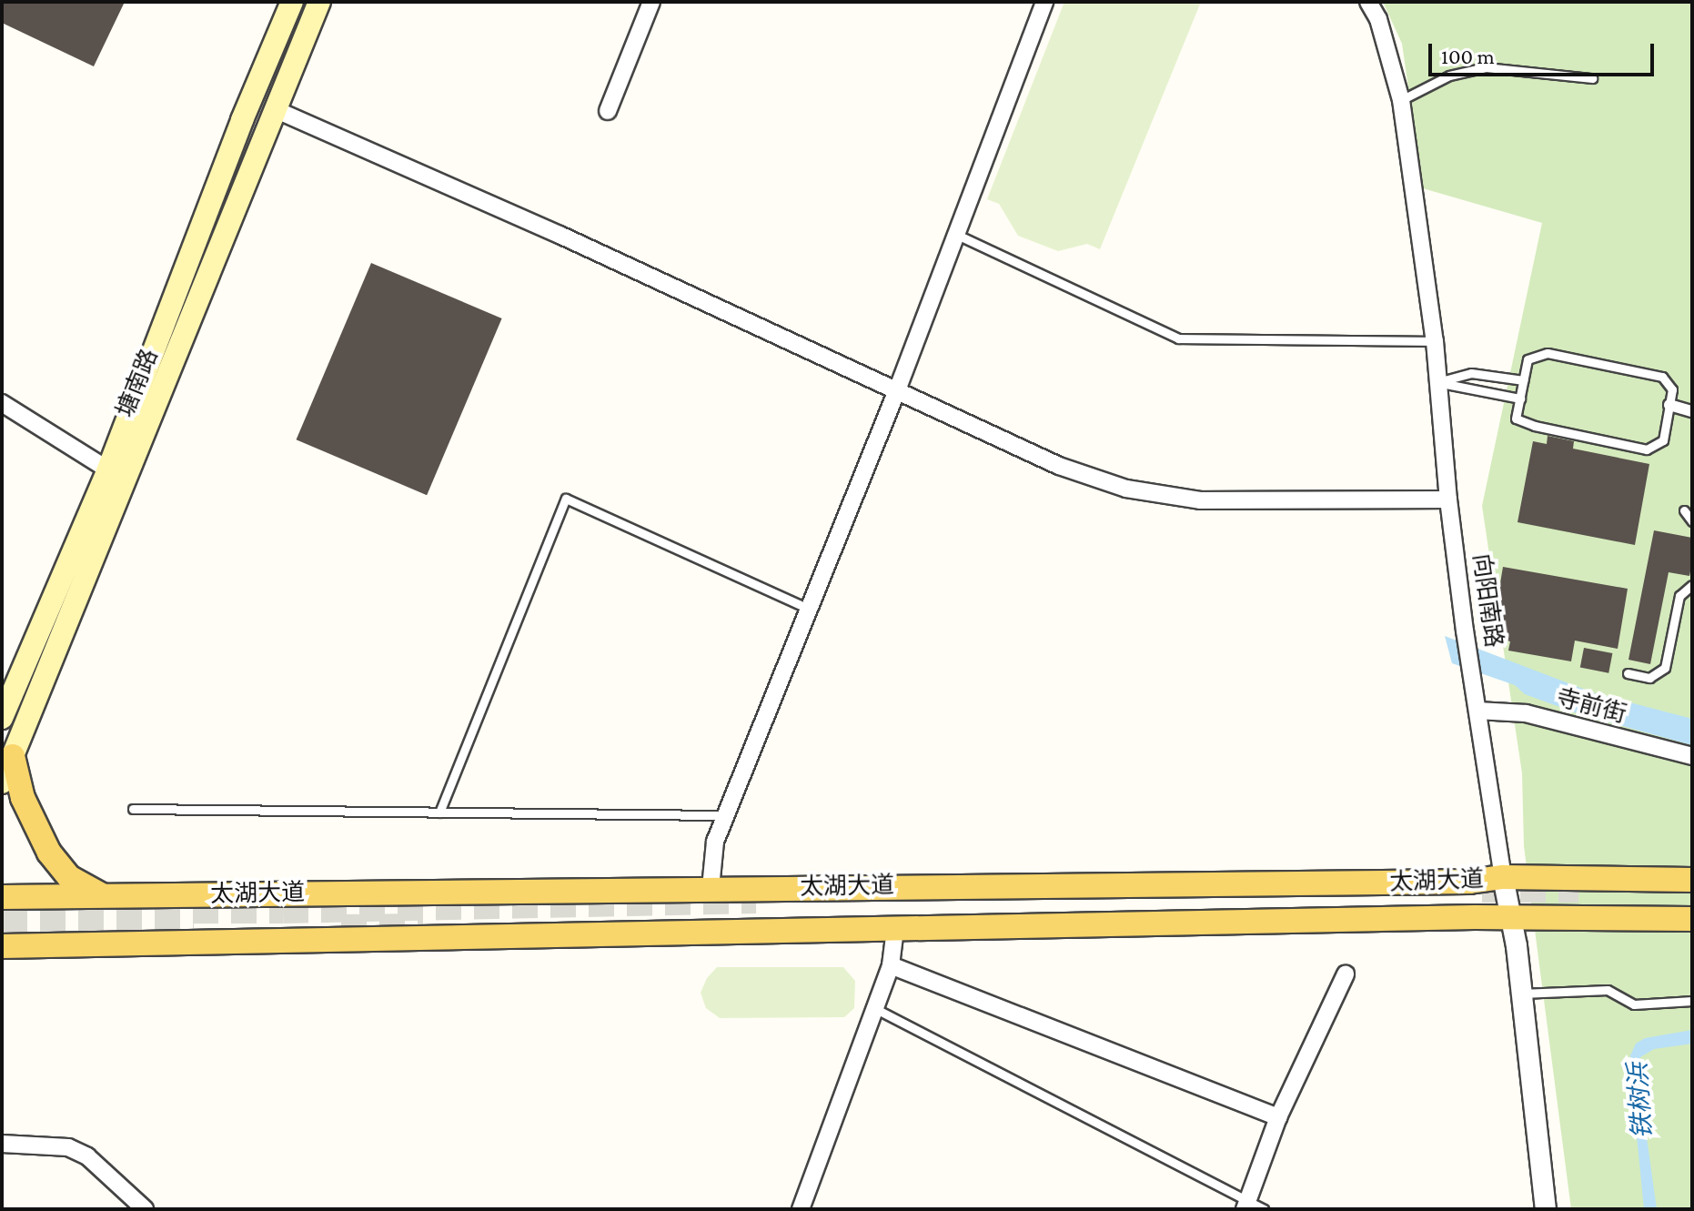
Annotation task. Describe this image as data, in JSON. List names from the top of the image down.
{
  "streets": {
    "main road": ["塘南路", "太湖大道"],
    "street": ["向阳南路", "寺前街"]
  },
  "crossings": [
    ["向阳南路", "寺前街"],
    ["向阳南路", "太湖大道"]
  ],
  "water": ["铁树浜"],
  "scale_bar": "100 m"
}
